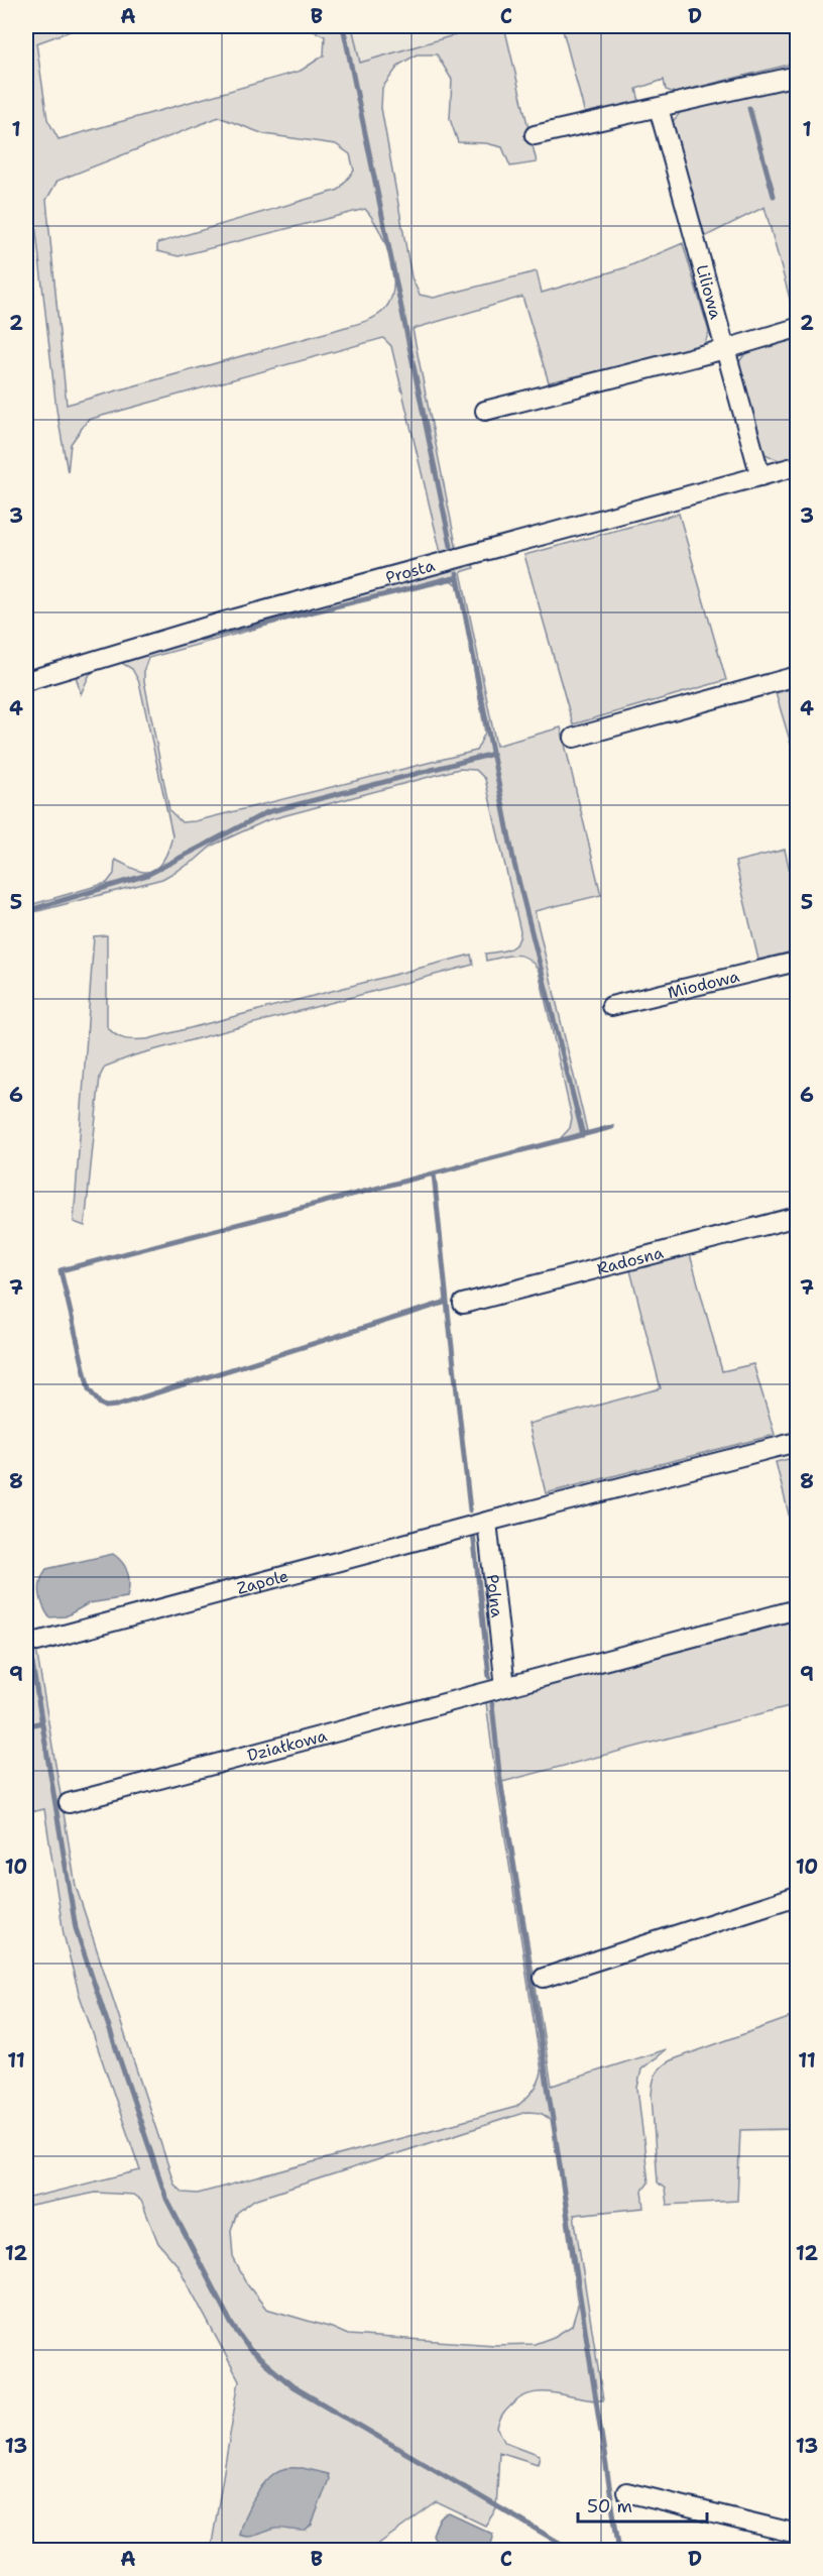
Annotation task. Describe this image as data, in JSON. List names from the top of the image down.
{
  "streets": {
    "street": [
      "Liliowa",
      "Prosta",
      "Miodowa",
      "Radosna",
      "Zapole",
      "Polna",
      "Działkowa"
    ]
  },
  "crossings": [
    ["Liliowa", "Prosta"],
    ["Zapole", "Polna"],
    ["Polna", "Działkowa"]
  ],
  "scale_bar": "50 m",
  "grid": {
    "columns": [
      "A",
      "B",
      "C",
      "D"
    ],
    "rows": [
      "1",
      "2",
      "3",
      "4",
      "5",
      "6",
      "7",
      "8",
      "9",
      "10",
      "11",
      "12",
      "13"
    ]
  }
}
